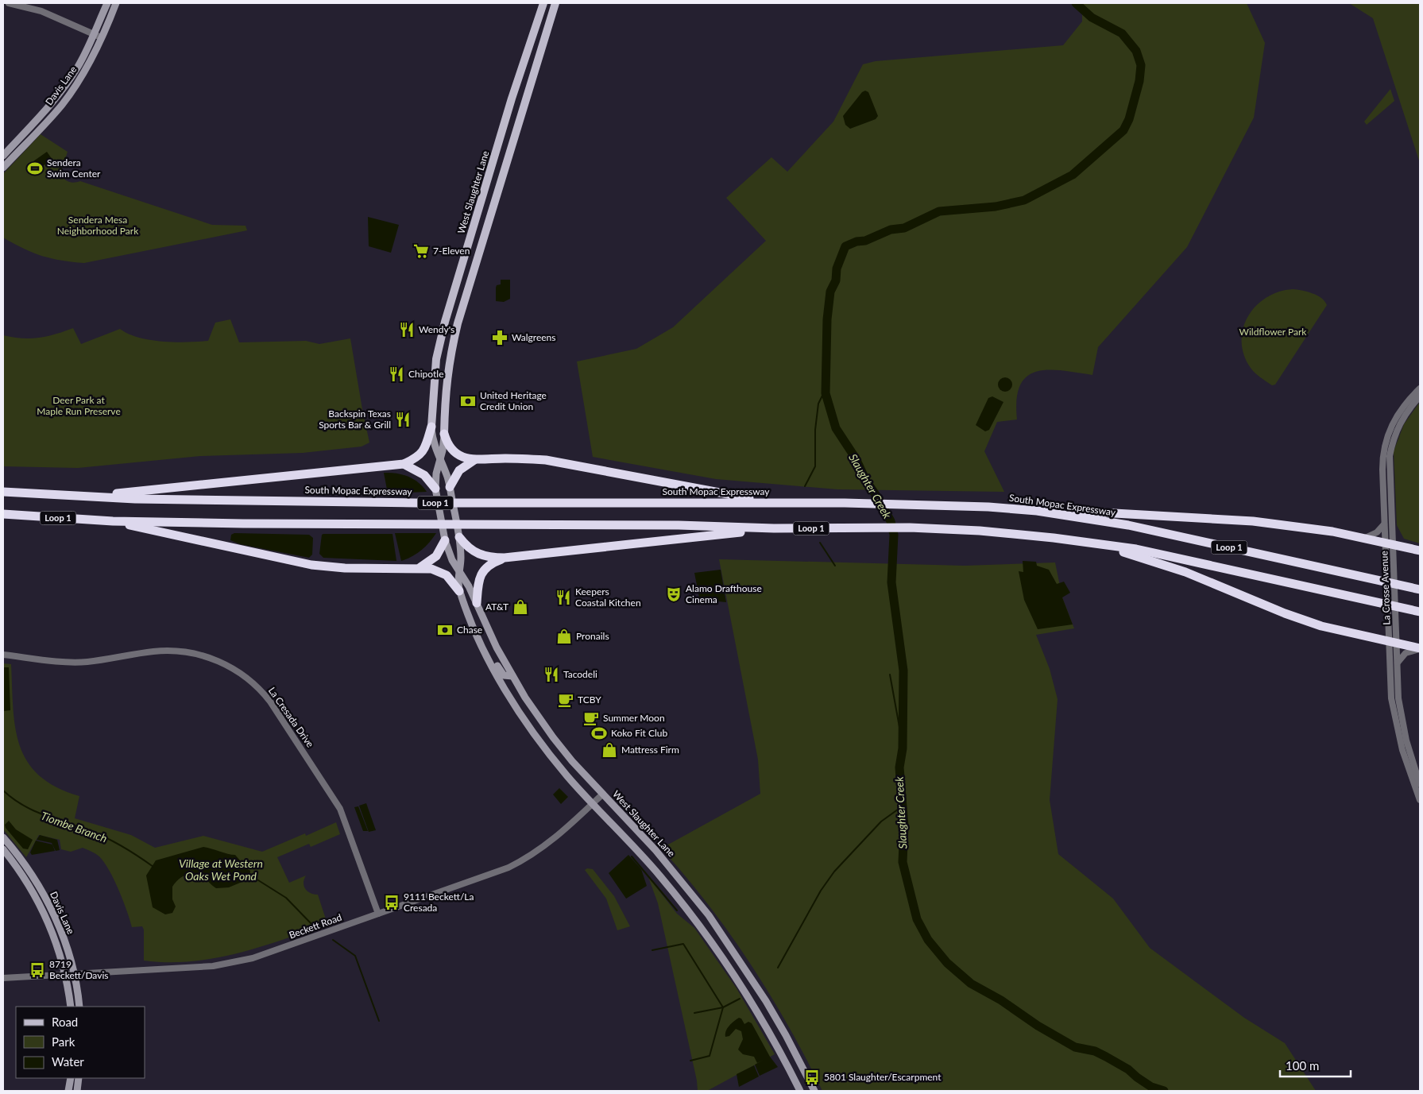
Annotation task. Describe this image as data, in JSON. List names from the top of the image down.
{
  "streets": {
    "highway": ["South Mopac Expressway", "Loop 1"],
    "main road": ["Davis Lane", "West Slaughter Lane"],
    "street": ["La Crosse Avenue", "La Cresada Drive", "Beckett Road"]
  },
  "crossings": [
    ["Davis Lane", "Beckett Road"],
    ["West Slaughter Lane", "Beckett Road"],
    ["La Cresada Drive", "Beckett Road"]
  ],
  "water": ["Slaughter Creek", "Tiombe Branch", "Village at Western Oaks Wet Pond"],
  "parks": ["Sendera Mesa Neighborhood Park", "Wildflower Park", "Deer Park at Maple Run Preserve"],
  "places": {
    "sports": ["Sendera Swim Center", "Koko Fit Club"],
    "supermarket": ["7-Eleven"],
    "restaurant": [
      "Wendy's",
      "Chipotle",
      "Backspin Texas Sports Bar & Grill",
      "Keepers Coastal Kitchen",
      "Tacodeli"
    ],
    "pharmacy": ["Walgreens"],
    "bank": ["United Heritage Credit Union", "Chase"],
    "theatre": ["Alamo Drafthouse Cinema"],
    "shop": ["AT&T", "Pronails", "Mattress Firm"],
    "cafe": ["TCBY", "Summer Moon"],
    "bus stop": ["9111 Beckett/La Cresada", "8719 Beckett/Davis", "5801 Slaughter/Escarpment"]
  },
  "legend": ["Road", "Park", "Water"],
  "scale_bar": "100 m"
}
